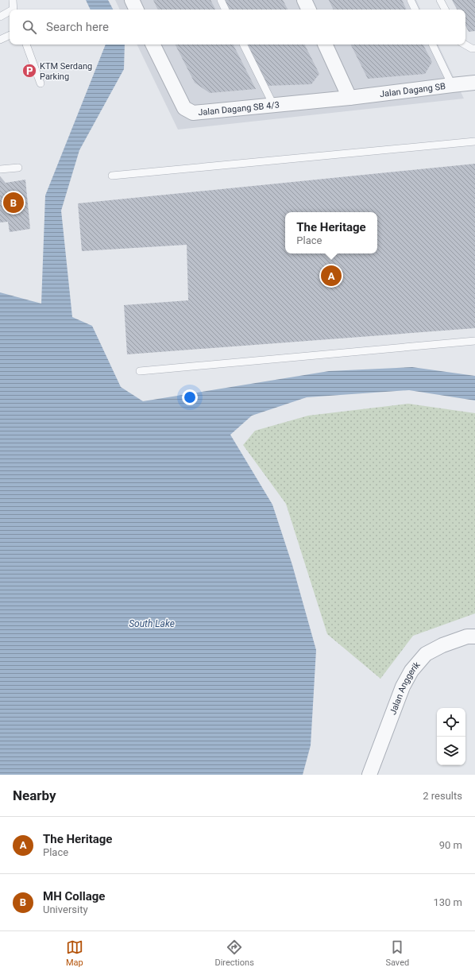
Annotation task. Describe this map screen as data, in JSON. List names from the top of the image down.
{
  "streets": {
    "street": ["Jalan Dagang SB", "Jalan Dagang SB 4/3", "Jalan Anggerik"]
  },
  "crossings": [
    ["Jalan Dagang SB", "Jalan Dagang SB 4/3"]
  ],
  "water": ["South Lake"],
  "places": {
    "parking": ["KTM Serdang Parking"]
  },
  "page": {
    "search": "Search here",
    "pins": ["B", "A"],
    "popup": ["The Heritage", "Place"],
    "heading": ["Nearby", "2 results"],
    "list": [
      {
        "mark": "A",
        "name": "The Heritage",
        "note": "Place",
        "value": "90 m"
      },
      {
        "mark": "B",
        "name": "MH Collage",
        "note": "University",
        "value": "130 m"
      }
    ],
    "nav": ["Map", "Directions", "Saved"]
  }
}
